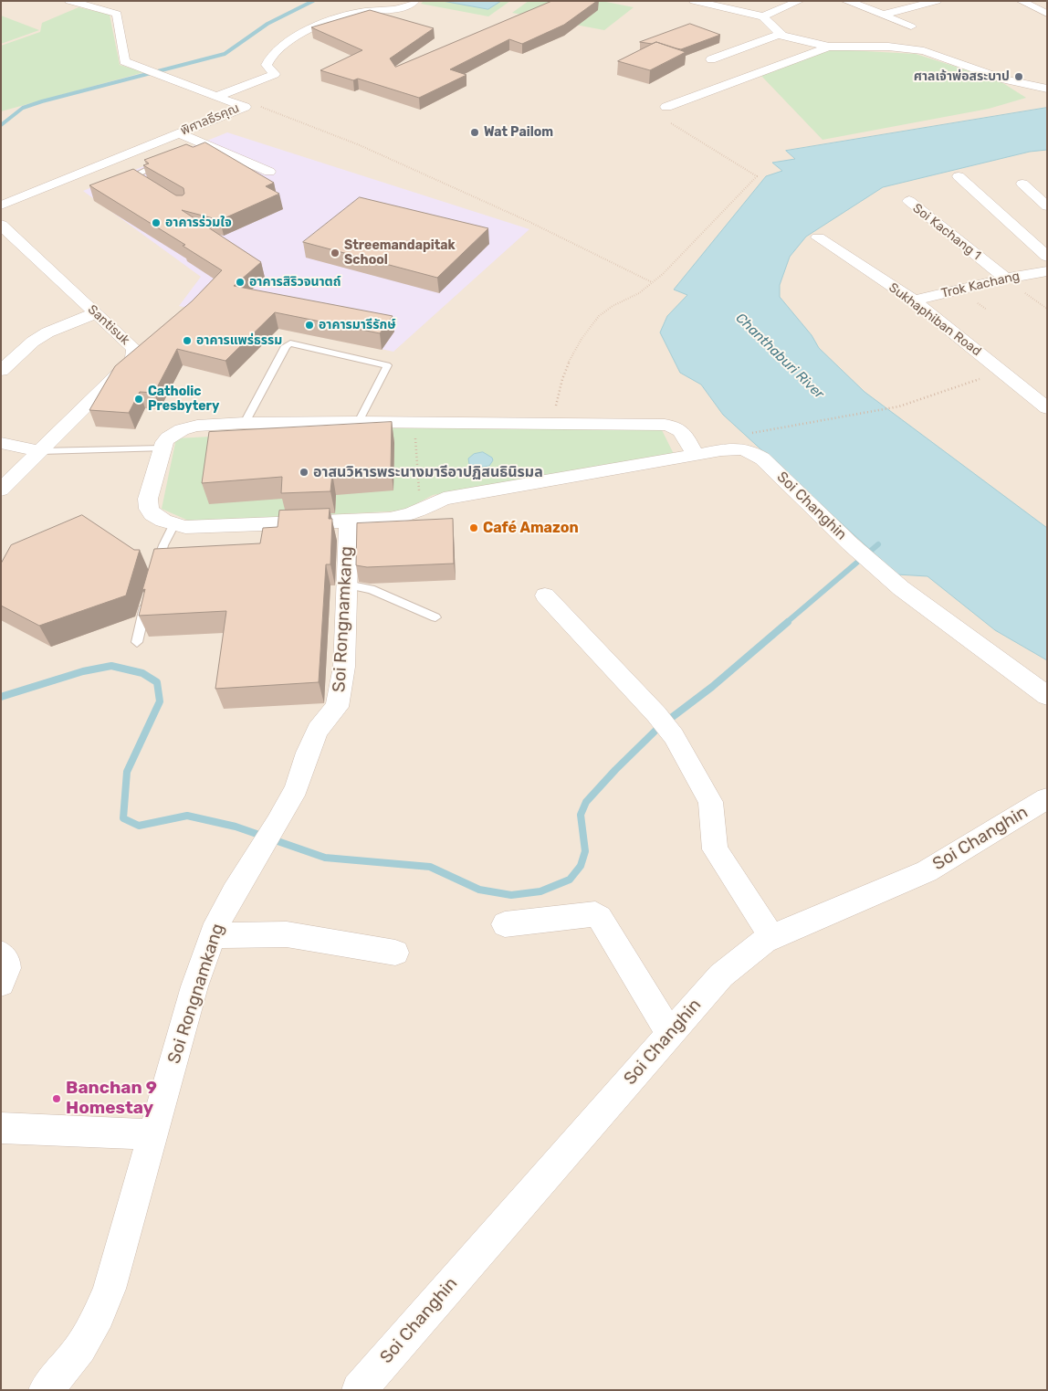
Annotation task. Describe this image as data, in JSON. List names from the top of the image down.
{
  "streets": {
    "street": [
      "พิศาลธีรคุณ",
      "Soi Kachang 1",
      "Trok Kachang",
      "Sukhaphiban Road",
      "Santisuk",
      "Soi Changhin",
      "Soi Rongnamkang"
    ]
  },
  "crossings": [
    ["Soi Kachang 1", "Trok Kachang"],
    ["Trok Kachang", "Sukhaphiban Road"],
    ["Soi Changhin", "Soi Rongnamkang"]
  ],
  "water": ["Chanthaburi River"],
  "places": [
    "ศาลเจ้าพ่อสระบาป",
    "Wat Pailom",
    "อาคารร่วมใจ",
    "Streemandapitak School",
    "อาคารสิริวจนาตถ์",
    "อาคารมารีรักษ์",
    "อาคารแพร่ธรรม",
    "Catholic Presbytery",
    "อาสนวิหารพระนางมารีอาปฏิสนธินิรมล",
    "Café Amazon",
    "Banchan 9 Homestay"
  ]
}
